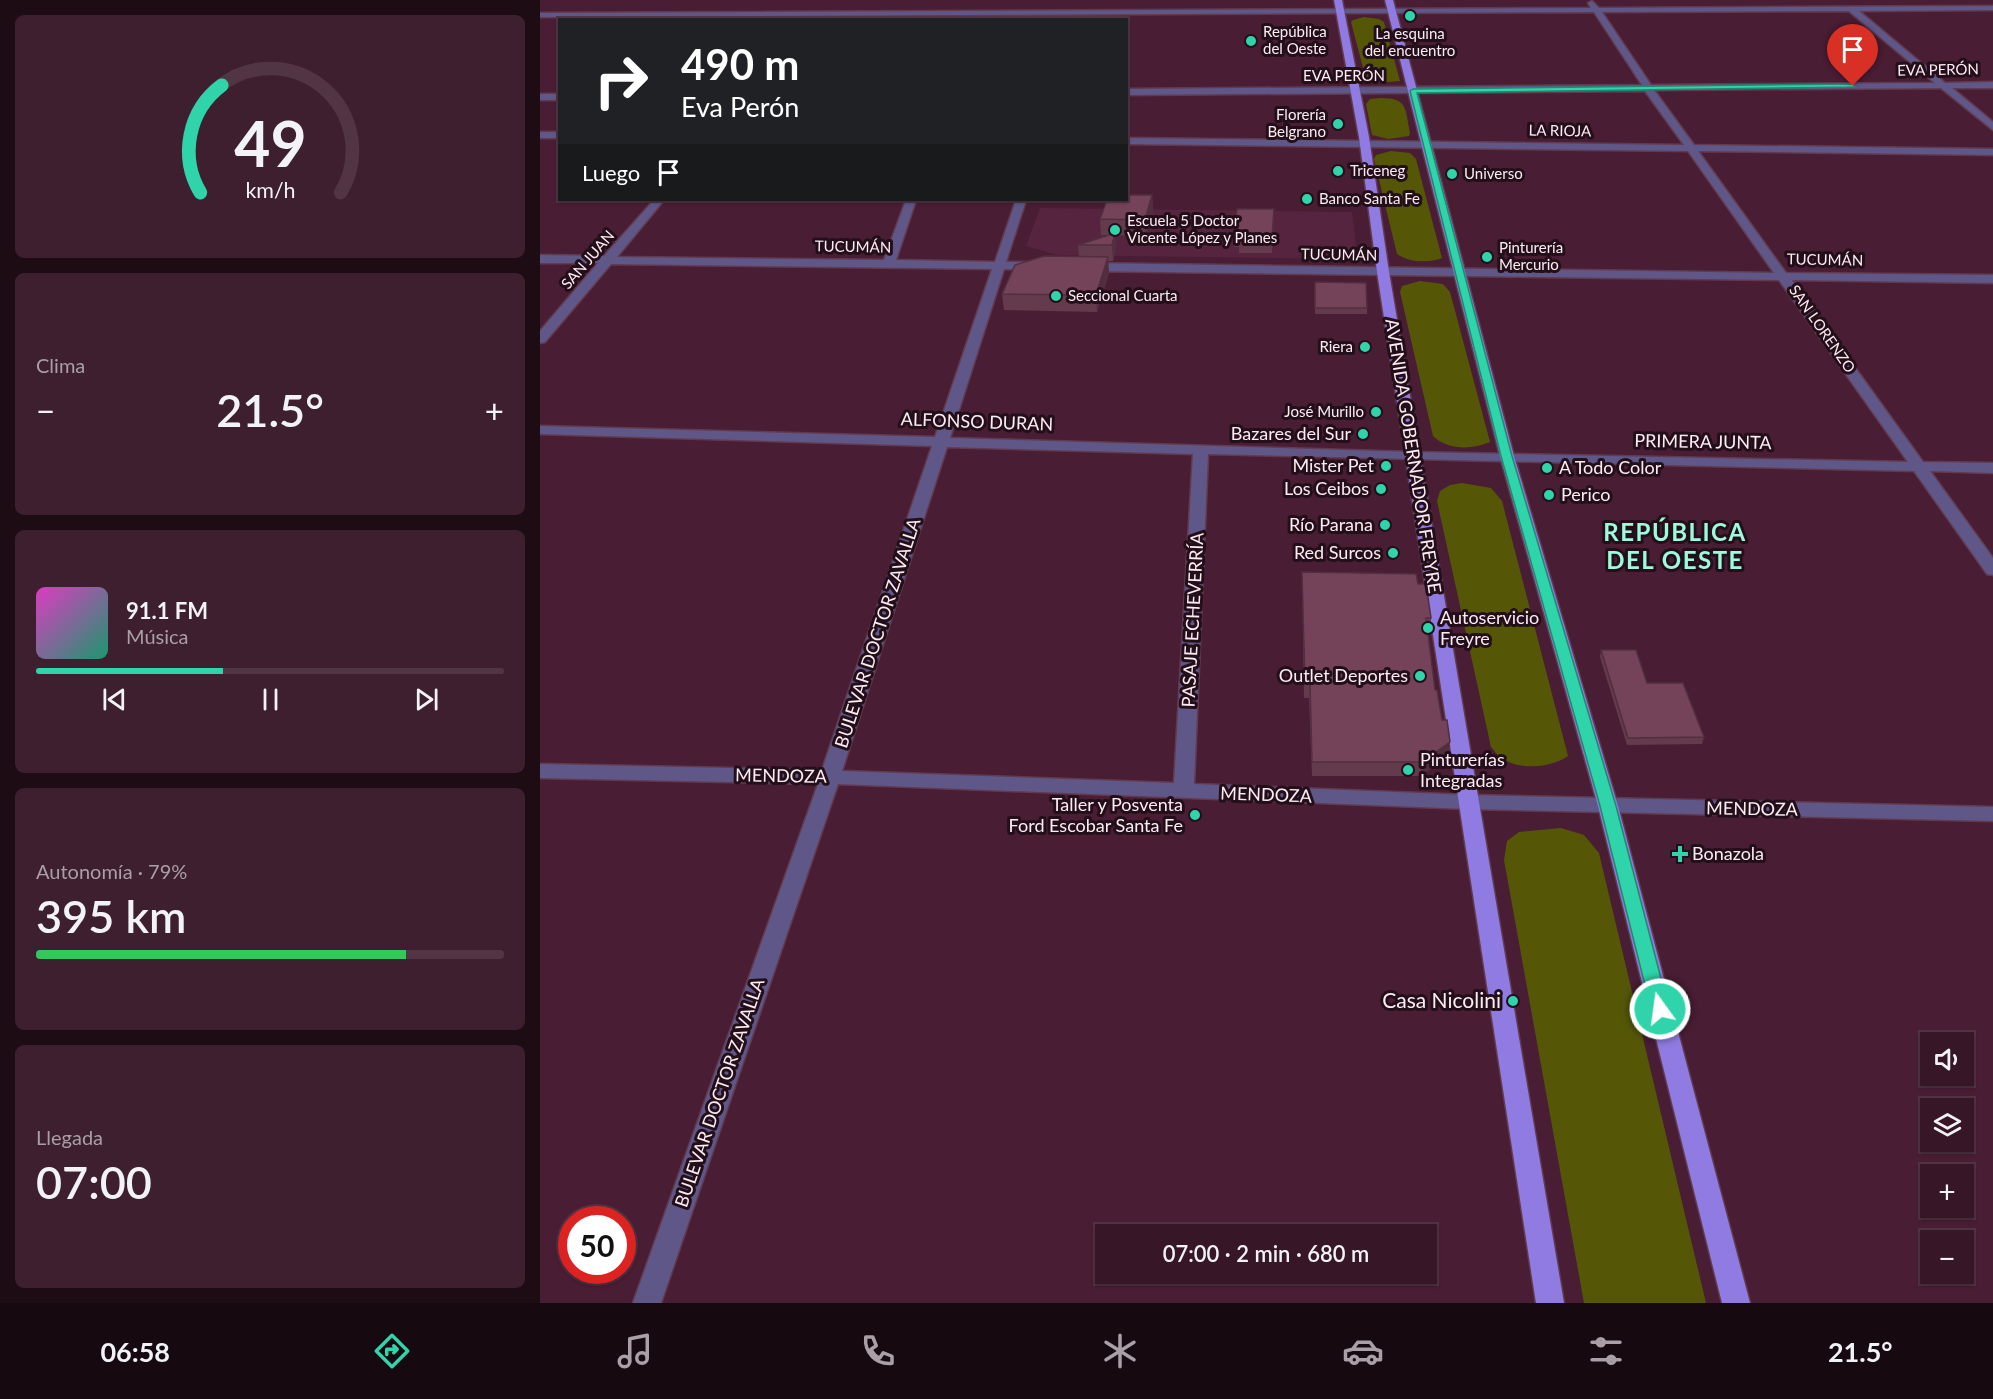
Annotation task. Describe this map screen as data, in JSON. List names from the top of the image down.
{
  "streets": {
    "main road": ["AVENIDA GOBERNADOR FREYRE"],
    "street": [
      "EVA PERÓN",
      "LA RIOJA",
      "TUCUMÁN",
      "SAN JUAN",
      "SAN LORENZO",
      "ALFONSO DURAN",
      "PRIMERA JUNTA",
      "PASAJE ECHEVERRÍA",
      "BULEVAR DOCTOR ZAVALLA",
      "MENDOZA"
    ]
  },
  "crossings": [
    ["EVA PERÓN", "SAN LORENZO"],
    ["EVA PERÓN", "AVENIDA GOBERNADOR FREYRE"],
    ["LA RIOJA", "SAN LORENZO"],
    ["LA RIOJA", "AVENIDA GOBERNADOR FREYRE"],
    ["TUCUMÁN", "SAN JUAN"],
    ["TUCUMÁN", "SAN LORENZO"],
    ["TUCUMÁN", "AVENIDA GOBERNADOR FREYRE"],
    ["TUCUMÁN", "BULEVAR DOCTOR ZAVALLA"],
    ["SAN LORENZO", "PRIMERA JUNTA"],
    ["ALFONSO DURAN", "PRIMERA JUNTA"],
    ["ALFONSO DURAN", "AVENIDA GOBERNADOR FREYRE"],
    ["ALFONSO DURAN", "PASAJE ECHEVERRÍA"],
    ["ALFONSO DURAN", "BULEVAR DOCTOR ZAVALLA"],
    ["PRIMERA JUNTA", "AVENIDA GOBERNADOR FREYRE"],
    ["AVENIDA GOBERNADOR FREYRE", "MENDOZA"],
    ["PASAJE ECHEVERRÍA", "MENDOZA"],
    ["BULEVAR DOCTOR ZAVALLA", "MENDOZA"]
  ],
  "districts": ["REPÚBLICA DEL OESTE"],
  "places": {
    "other": [
      "La esquina del encuentro",
      "República del Oeste",
      "Florería Belgrano",
      "Triceneg",
      "Universo",
      "Banco Santa Fe",
      "Escuela 5 Doctor Vicente López y Planes",
      "Pinturería Mercurio",
      "Seccional Cuarta",
      "Riera",
      "José Murillo",
      "Bazares del Sur",
      "Mister Pet",
      "A Todo Color",
      "Los Ceibos",
      "Perico",
      "Río Parana",
      "Red Surcos",
      "Autoservicio Freyre",
      "Outlet Deportes",
      "Pinturerías Integradas",
      "Taller y Posventa Ford Escobar Santa Fe",
      "Casa Nicolini"
    ],
    "health": ["Bonazola"]
  },
  "page": {
    "turn": ["490 m", "Eva Perón"],
    "then": "Luego",
    "tile": [
      "Clima",
      ["Autonomía · 79%", "395 km"],
      ["Llegada", "07:00"]
    ],
    "heat": ["−", "21.5°", "+"],
    "song": ["91.1 FM", "Música"],
    "map_buttons": ["+", "−"],
    "limit": "50",
    "trip": "07:00 · 2 min · 680 m",
    "tabs": ["06:58", "21.5°"],
    "gauge": ["49", "km/h"]
  }
}
